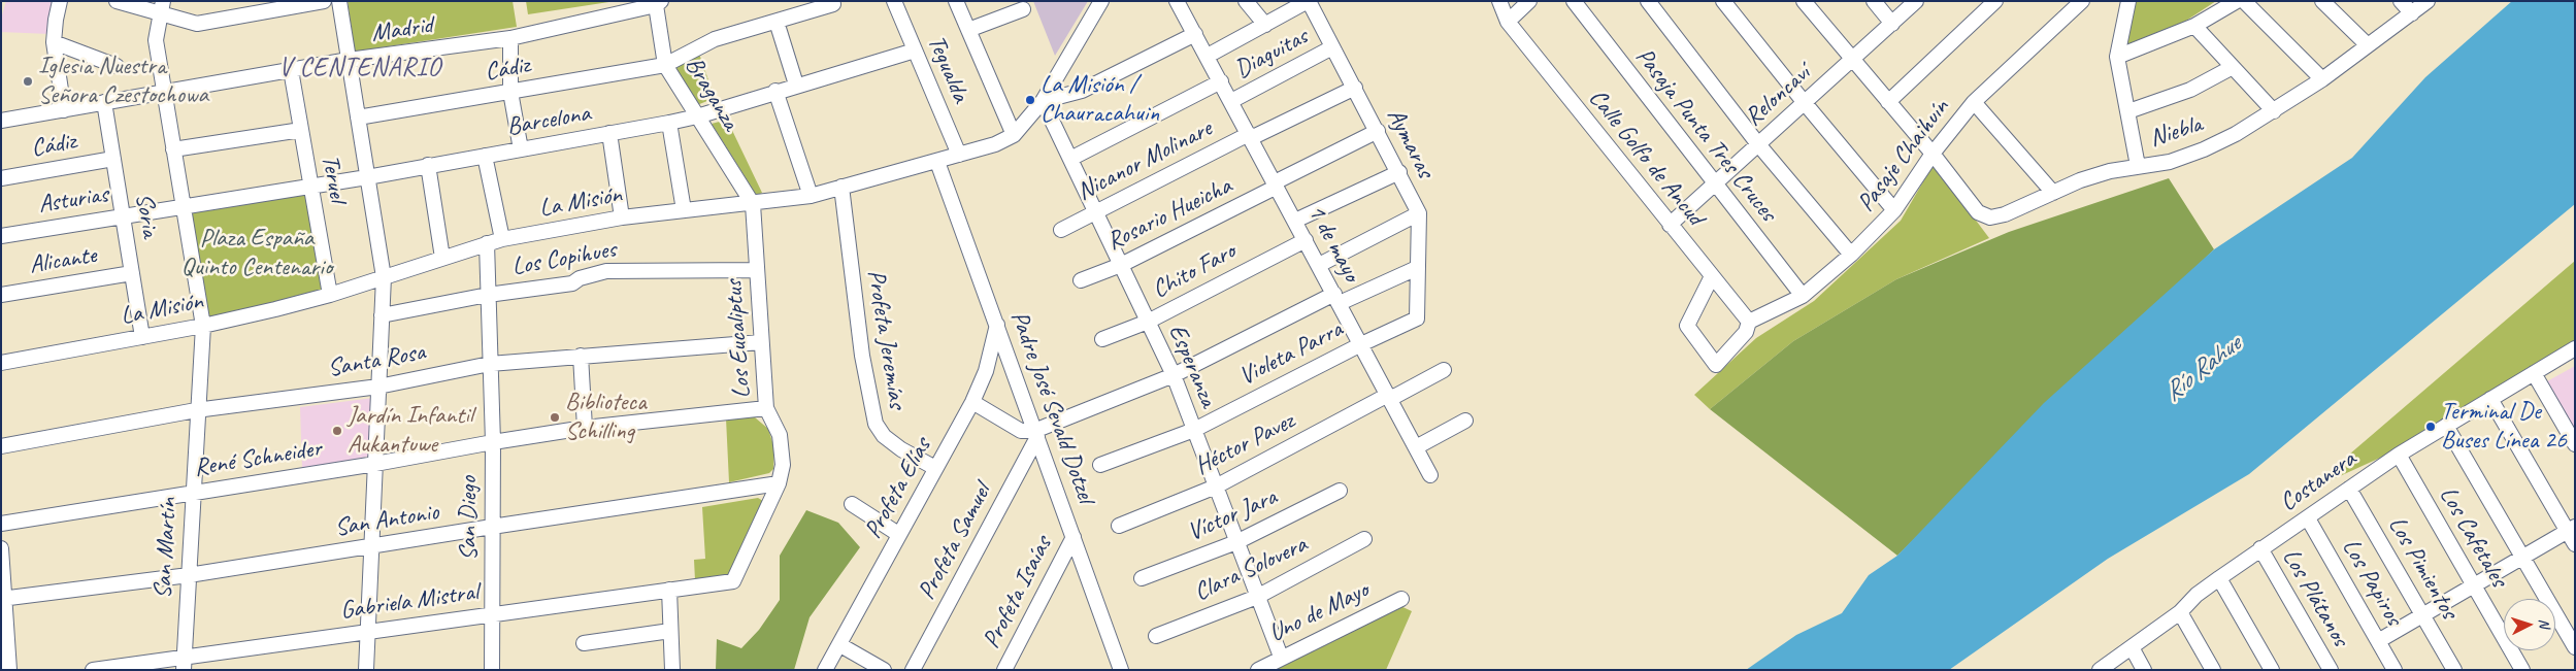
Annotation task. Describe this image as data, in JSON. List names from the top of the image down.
{
  "streets": {
    "street": [
      "Madrid",
      "Diaguitas",
      "Cádiz",
      "Tegualda",
      "Braganza",
      "Reloncaví",
      "Barcelona",
      "Niebla",
      "Pasaja Punta Tres Cruces",
      "Aymaras",
      "Pasaje Chaihuín",
      "Calle Golfo de Ancud",
      "Nicanor Molinare",
      "Teruel",
      "Asturias",
      "La Misión",
      "Rosario Hueicha",
      "Soria",
      "1 de mayo",
      "Los Copihues",
      "Alicante",
      "Chito Faro",
      "Los Eucaliptus",
      "Profeta Jeremías",
      "Violeta Parra",
      "Santa Rosa",
      "Esperanza",
      "Padre José Sevald Dotzel",
      "Héctor Pavez",
      "René Schneider",
      "Costanera",
      "Profeta Elías",
      "Víctor Jara",
      "San Diego",
      "San Antonio",
      "Los Cafetales",
      "Profeta Samuel",
      "San Martín",
      "Los Pimientos",
      "Clara Solovera",
      "Los Papiros",
      "Profeta Isaías",
      "Los Plátanos",
      "Gabriela Mistral",
      "Uno de Mayo"
    ]
  },
  "crossings": [
    ["Madrid", "Braganza"],
    ["Madrid", "Teruel"],
    ["Madrid", "Soria"],
    ["Madrid", "San Martín"],
    ["Diaguitas", "Aymaras"],
    ["Diaguitas", "1 de mayo"],
    ["Cádiz", "Braganza"],
    ["Cádiz", "Soria"],
    ["Tegualda", "Barcelona"],
    ["Tegualda", "La Misión"],
    ["Braganza", "Barcelona"],
    ["Braganza", "La Misión"],
    ["Braganza", "Los Eucaliptus"],
    ["Reloncaví", "Niebla"],
    ["Reloncaví", "Pasaja Punta Tres Cruces"],
    ["Reloncaví", "Calle Golfo de Ancud"],
    ["Barcelona", "Teruel"],
    ["Barcelona", "Asturias"],
    ["Barcelona", "San Martín"],
    ["Niebla", "Pasaje Chaihuín"],
    ["Pasaja Punta Tres Cruces", "Pasaje Chaihuín"],
    ["Aymaras", "Nicanor Molinare"],
    ["Aymaras", "Rosario Hueicha"],
    ["Aymaras", "Violeta Parra"],
    ["Pasaje Chaihuín", "Calle Golfo de Ancud"],
    ["Nicanor Molinare", "1 de mayo"],
    ["Nicanor Molinare", "Esperanza"],
    ["Teruel", "La Misión"],
    ["Asturias", "Soria"],
    ["Asturias", "San Martín"],
    ["La Misión", "Soria"],
    ["La Misión", "Los Eucaliptus"],
    ["La Misión", "Profeta Jeremías"],
    ["La Misión", "Esperanza"],
    ["La Misión", "Padre José Sevald Dotzel"],
    ["La Misión", "San Diego"],
    ["La Misión", "San Martín"],
    ["Rosario Hueicha", "1 de mayo"],
    ["Rosario Hueicha", "Esperanza"],
    ["Soria", "Alicante"],
    ["1 de mayo", "Chito Faro"],
    ["1 de mayo", "Violeta Parra"],
    ["1 de mayo", "Héctor Pavez"],
    ["Los Copihues", "Los Eucaliptus"],
    ["Los Copihues", "San Diego"],
    ["Chito Faro", "Esperanza"],
    ["Los Eucaliptus", "Santa Rosa"],
    ["Los Eucaliptus", "René Schneider"],
    ["Los Eucaliptus", "San Antonio"],
    ["Los Eucaliptus", "Gabriela Mistral"],
    ["Profeta Jeremías", "Profeta Elías"],
    ["Violeta Parra", "Esperanza"],
    ["Santa Rosa", "San Diego"],
    ["Santa Rosa", "San Martín"],
    ["Esperanza", "Héctor Pavez"],
    ["Esperanza", "Víctor Jara"],
    ["Esperanza", "Clara Solovera"],
    ["Esperanza", "Uno de Mayo"],
    ["Padre José Sevald Dotzel", "Profeta Elías"],
    ["Padre José Sevald Dotzel", "Profeta Samuel"],
    ["Padre José Sevald Dotzel", "Profeta Isaías"],
    ["René Schneider", "San Diego"],
    ["René Schneider", "San Martín"],
    ["Costanera", "Los Cafetales"],
    ["Costanera", "Los Pimientos"],
    ["Costanera", "Los Papiros"],
    ["Costanera", "Los Plátanos"],
    ["San Diego", "San Antonio"],
    ["San Diego", "Gabriela Mistral"],
    ["San Antonio", "San Martín"],
    ["San Martín", "Gabriela Mistral"]
  ],
  "districts": ["V CENTENARIO"],
  "water": ["Río Rahue"],
  "parks": ["Plaza España Quinto Centenario"],
  "places": [
    "Iglesia Nuestra Señora Czestochowa",
    "La Misión / Chauracahuin",
    "Biblioteca Schilling",
    "Terminal De Buses Línea 26",
    "Jardín Infantil Aukantuwe"
  ],
  "north": "right"
}
